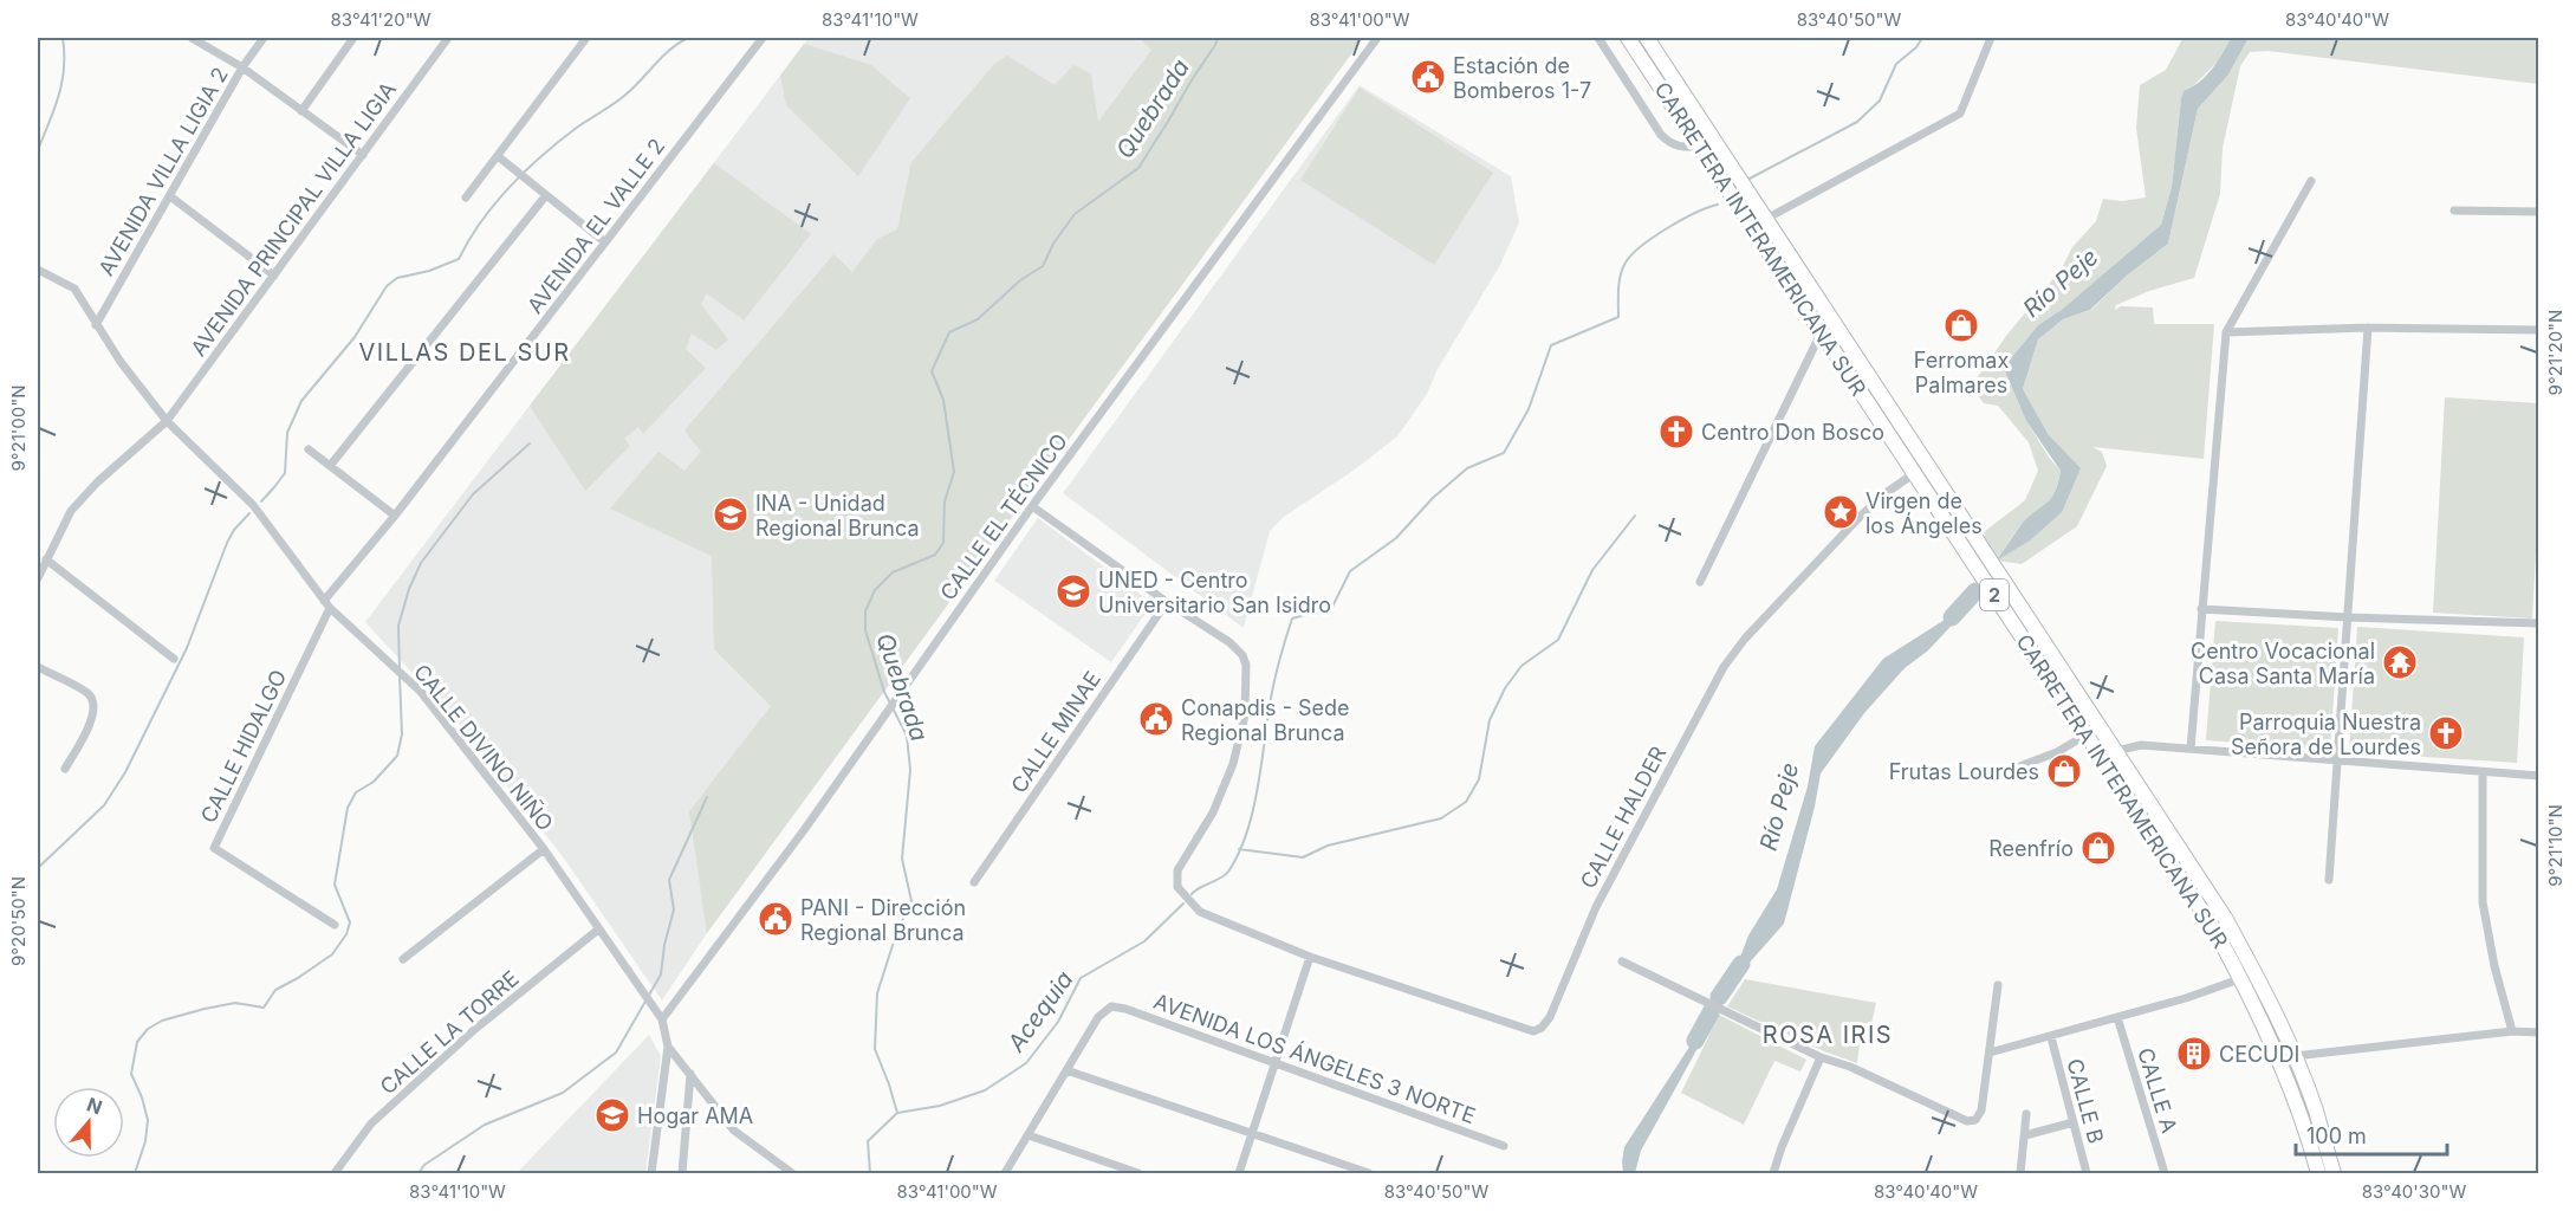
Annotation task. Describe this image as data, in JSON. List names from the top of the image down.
{
  "streets": {
    "highway": ["CARRETERA INTERAMERICANA SUR", "2"],
    "street": [
      "AVENIDA VILLA LIGIA 2",
      "AVENIDA PRINCIPAL VILLA LIGIA",
      "AVENIDA EL VALLE 2",
      "CALLE EL TÉCNICO",
      "CALLE MINAE",
      "CALLE HIDALGO",
      "CALLE DIVINO NIÑO",
      "CALLE HALDER",
      "CALLE LA TORRE",
      "AVENIDA LOS ÁNGELES 3 NORTE",
      "CALLE A",
      "CALLE B"
    ]
  },
  "crossings": [
    ["AVENIDA VILLA LIGIA 2", "CALLE DIVINO NIÑO"],
    ["AVENIDA PRINCIPAL VILLA LIGIA", "CALLE DIVINO NIÑO"],
    ["AVENIDA EL VALLE 2", "CALLE HIDALGO"],
    ["AVENIDA EL VALLE 2", "CALLE DIVINO NIÑO"],
    ["CARRETERA INTERAMERICANA SUR", "CALLE HALDER"],
    ["CALLE EL TÉCNICO", "CALLE DIVINO NIÑO"],
    ["CALLE EL TÉCNICO", "CALLE HALDER"],
    ["CALLE MINAE", "CALLE HALDER"],
    ["CALLE HIDALGO", "CALLE DIVINO NIÑO"],
    ["CALLE DIVINO NIÑO", "CALLE LA TORRE"]
  ],
  "districts": ["VILLAS DEL SUR", "ROSA IRIS"],
  "water": ["Quebrada", "Río Peje", "Acequia"],
  "places": {
    "public building": ["Estación de Bomberos 1-7", "Conapdis - Sede Regional Brunca", "PANI - Dirección Regional Brunca"],
    "shop": ["Ferromax Palmares", "Frutas Lourdes", "Reenfrío"],
    "church": ["Centro Don Bosco", "Parroquia Nuestra Señora de Lourdes"],
    "place": ["Virgen de los Ángeles"],
    "school or university": ["INA - Unidad Regional Brunca", "UNED - Centro Universitario San Isidro", "Hogar AMA"],
    "temple": ["Centro Vocacional Casa Santa María"],
    "building": ["CECUDI"]
  },
  "scale_bar": "100 m",
  "north": "top",
  "coordinates": [
    "83°41'20\"W",
    "83°41'10\"W",
    "83°41'00\"W",
    "83°40'50\"W",
    "83°40'40\"W",
    "9°21'20\"N",
    "9°21'00\"N",
    "9°21'10\"N",
    "9°20'50\"N",
    "83°40'30\"W"
  ]
}
